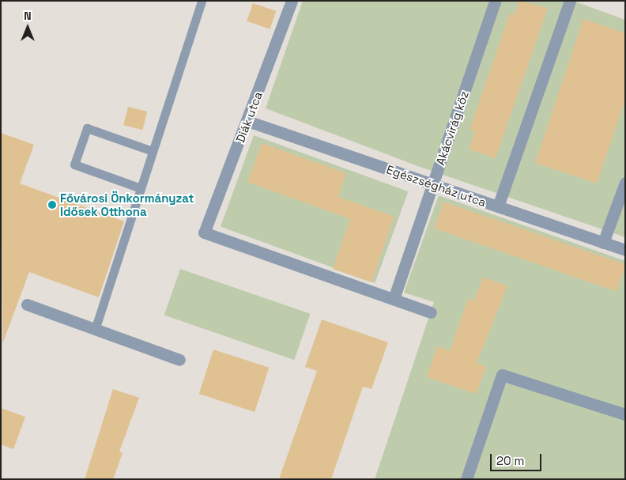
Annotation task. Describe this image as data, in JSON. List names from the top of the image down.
{
  "streets": {
    "street": ["Diák utca", "Akácvirág köz", "Egészségház utca"]
  },
  "crossings": [
    ["Diák utca", "Akácvirág köz"],
    ["Diák utca", "Egészségház utca"],
    ["Akácvirág köz", "Egészségház utca"]
  ],
  "places": ["Fővárosi Önkormányzat Idősek Otthona"],
  "scale_bar": "20 m",
  "north": "top"
}
